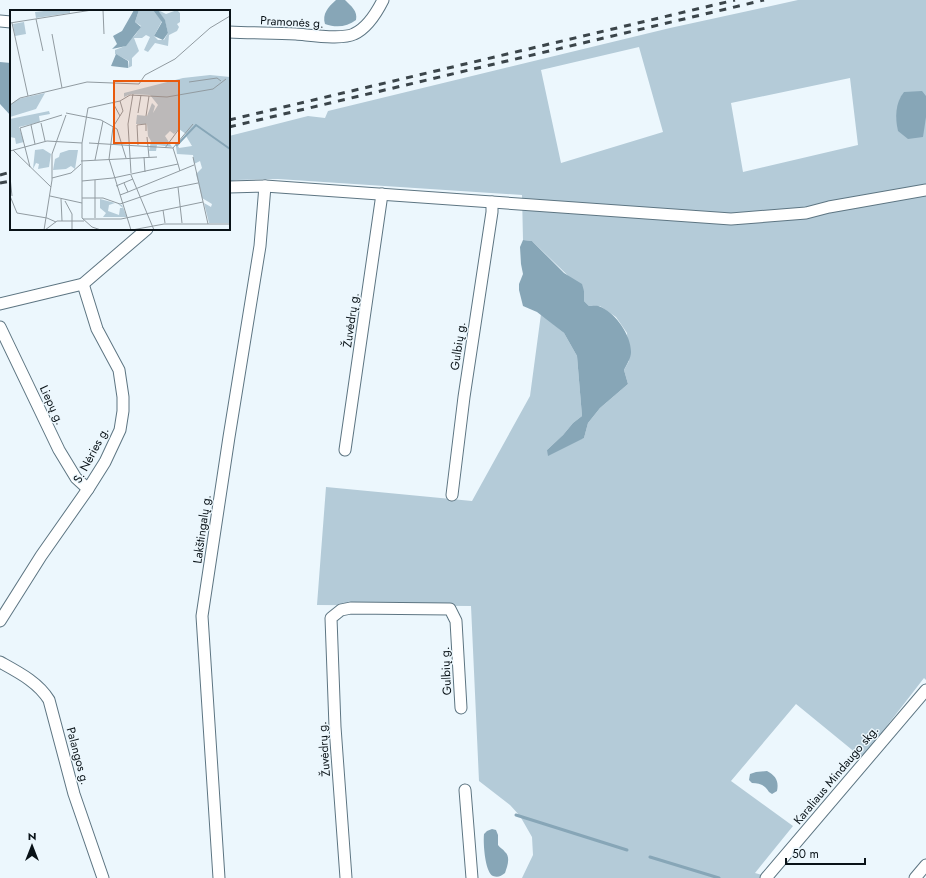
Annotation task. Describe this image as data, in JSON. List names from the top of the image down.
{
  "streets": {
    "street": [
      "Pramonės g.",
      "Žuvėdrų g.",
      "Gulbių g.",
      "Liepų g.",
      "S. Nėries g.",
      "Lakštingalų g.",
      "Palangos g.",
      "Karaliaus Mindaugo skg."
    ]
  },
  "crossings": [
    ["Žuvėdrų g.", "Gulbių g."],
    ["Liepų g.", "S. Nėries g."]
  ],
  "scale_bar": "50 m",
  "north": "top"
}
